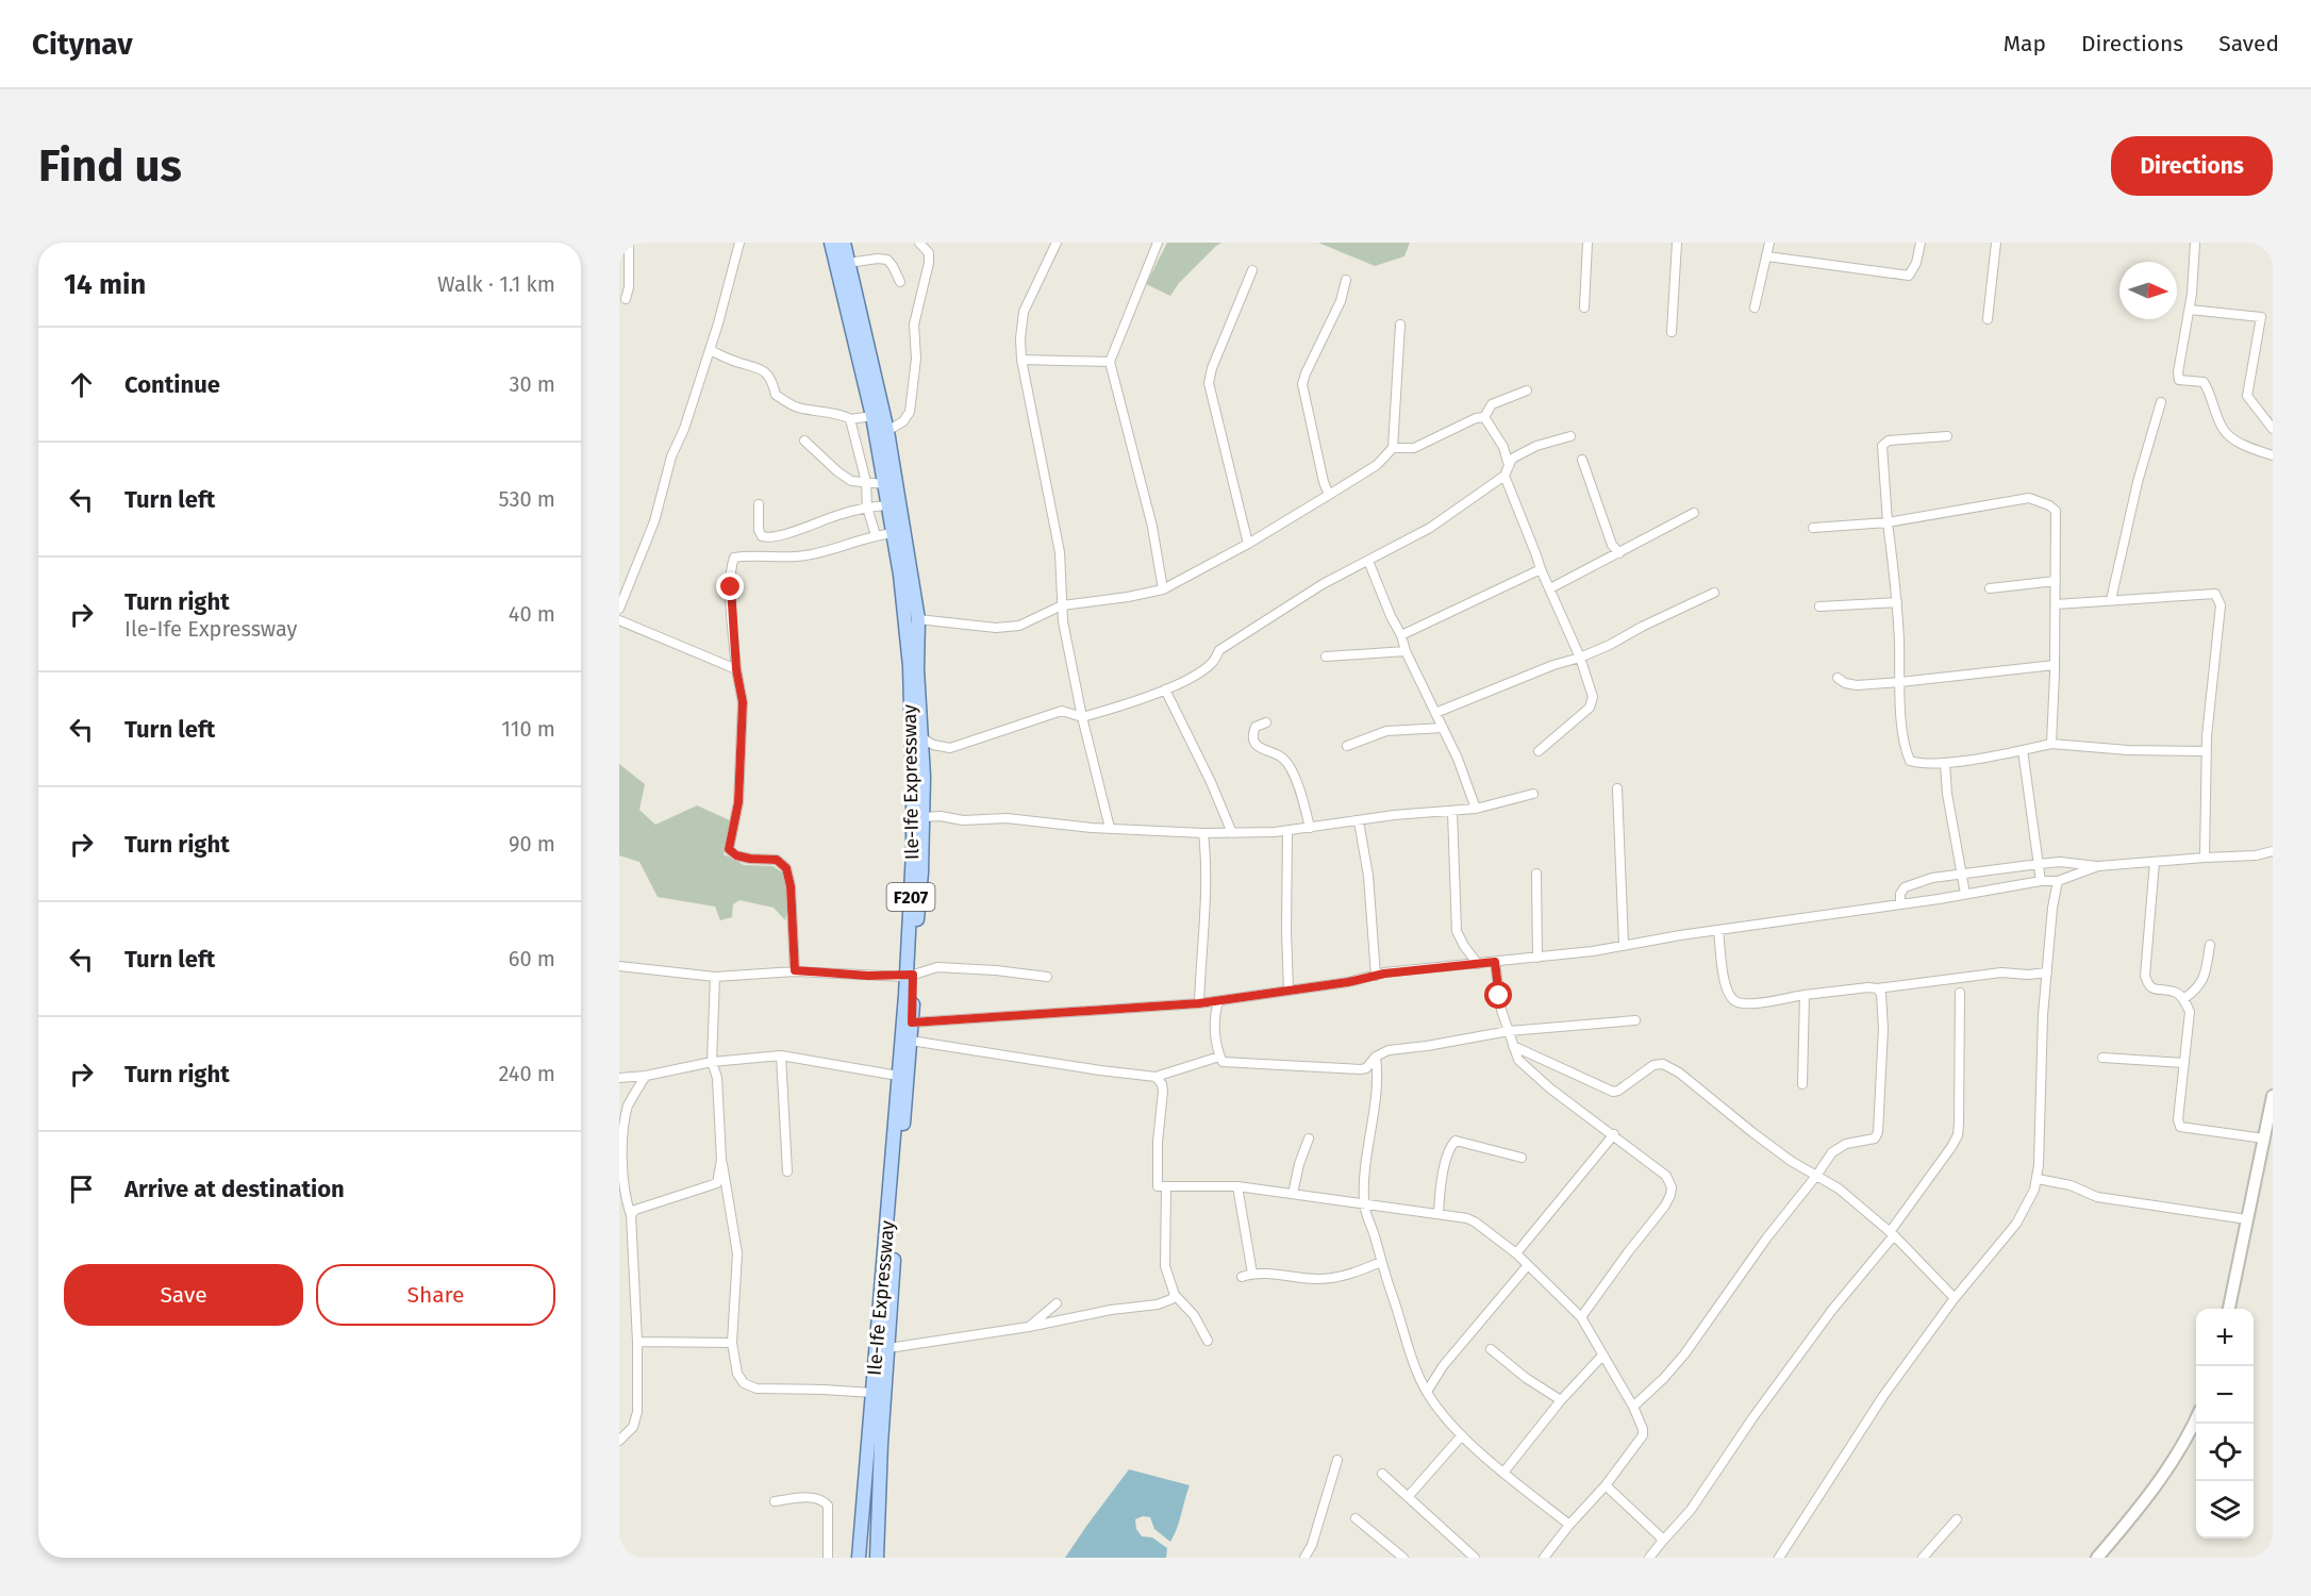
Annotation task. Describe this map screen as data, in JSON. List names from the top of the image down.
{
  "streets": {
    "main road": ["Ile-Ife Expressway", "F207"]
  },
  "north": "right",
  "page": {
    "header": "Citynav",
    "nav": ["Map", "Directions", "Saved"],
    "buttons": [
      "Directions",
      ["Save", "Share"]
    ],
    "title": "Find us",
    "heading": ["14 min", "Walk · 1.1 km"],
    "list": [
      ["Continue", "30 m"],
      ["Turn left", "530 m"],
      ["Turn right", "Ile-Ife Expressway", "40 m"],
      ["Turn left", "110 m"],
      ["Turn right", "90 m"],
      ["Turn left", "60 m"],
      ["Turn right", "240 m"],
      "Arrive at destination"
    ],
    "map_buttons": ["+", "−"]
  }
}
